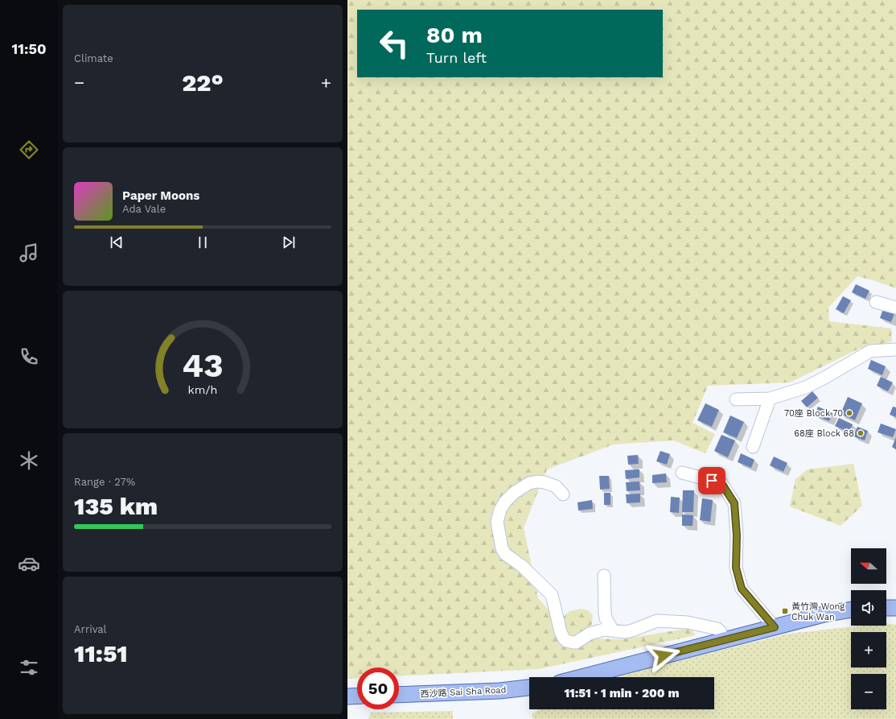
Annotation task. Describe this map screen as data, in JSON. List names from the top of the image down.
{
  "streets": {
    "main road": ["西沙路 Sai Sha Road"]
  },
  "places": {
    "other": ["70座 Block 70", "68座 Block 68"],
    "transit": ["黃竹灣 Wong Chuk Wan"]
  },
  "north": "left",
  "page": {
    "tabs": "11:50",
    "tile": [
      "Climate",
      ["Range · 27%", "135 km"],
      ["Arrival", "11:51"]
    ],
    "turn": ["80 m", "Turn left"],
    "heat": ["−", "22°", "+"],
    "song": ["Paper Moons", "Ada Vale"],
    "map_buttons": ["+", "−"],
    "limit": "50",
    "trip": "11:51 · 1 min · 200 m",
    "gauge": ["43", "km/h"]
  }
}
